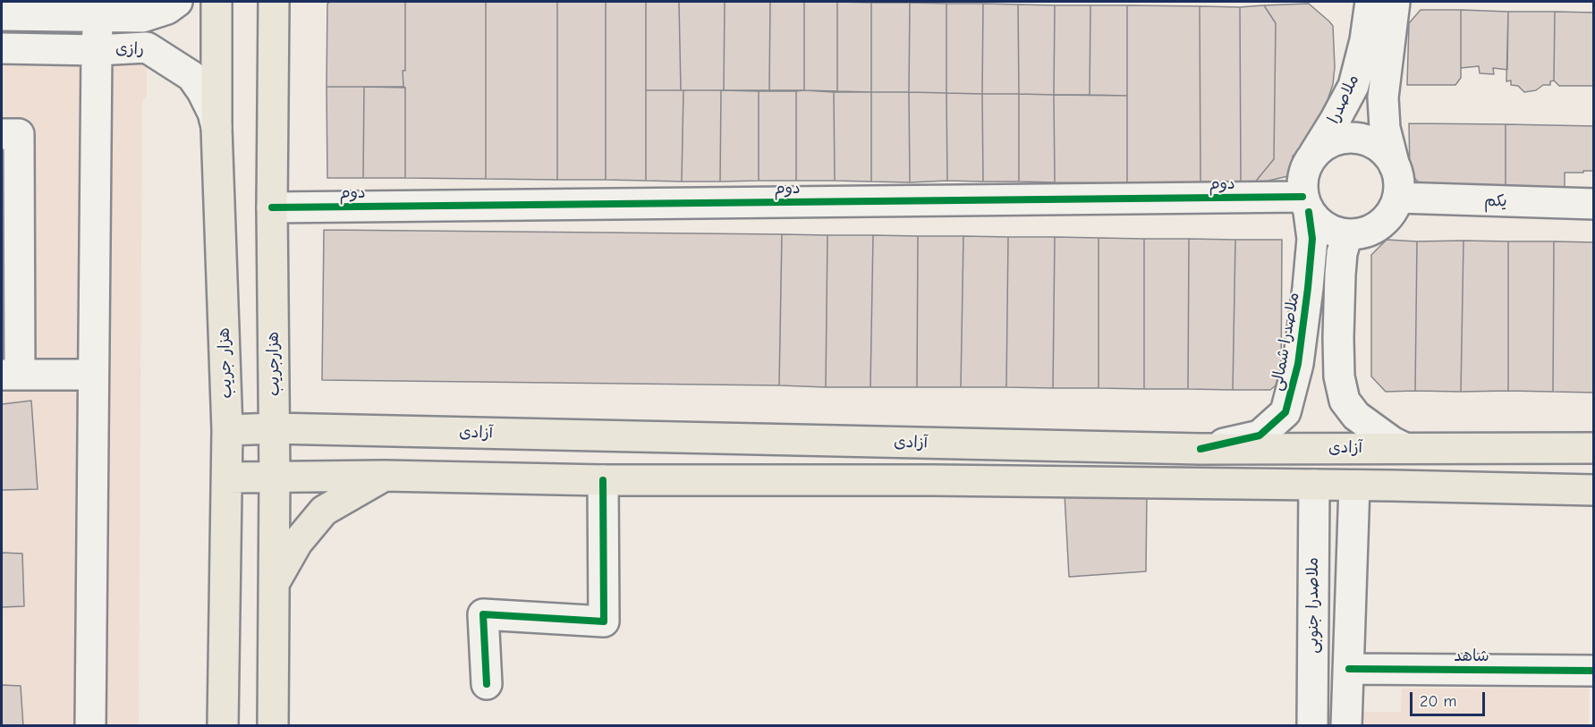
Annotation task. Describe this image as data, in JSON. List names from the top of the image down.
{
  "streets": {
    "main road": ["هزار جریب", "هزارجریب", "آزادی"],
    "street": [
      "رازی",
      "ملاصدرا",
      "دوم",
      "یکم",
      "ملاصدرا شمالی",
      "ملاصدرا جنوبی",
      "شاهد"
    ]
  },
  "crossings": [
    ["رازی", "هزار جریب"],
    ["ملاصدرا", "دوم"],
    ["ملاصدرا", "یکم"],
    ["ملاصدرا", "ملاصدرا شمالی"],
    ["دوم", "یکم"],
    ["دوم", "ملاصدرا شمالی"],
    ["دوم", "هزارجریب"],
    ["یکم", "ملاصدرا شمالی"],
    ["ملاصدرا شمالی", "آزادی"],
    ["هزار جریب", "آزادی"],
    ["هزارجریب", "آزادی"]
  ],
  "scale_bar": "20 m"
}
